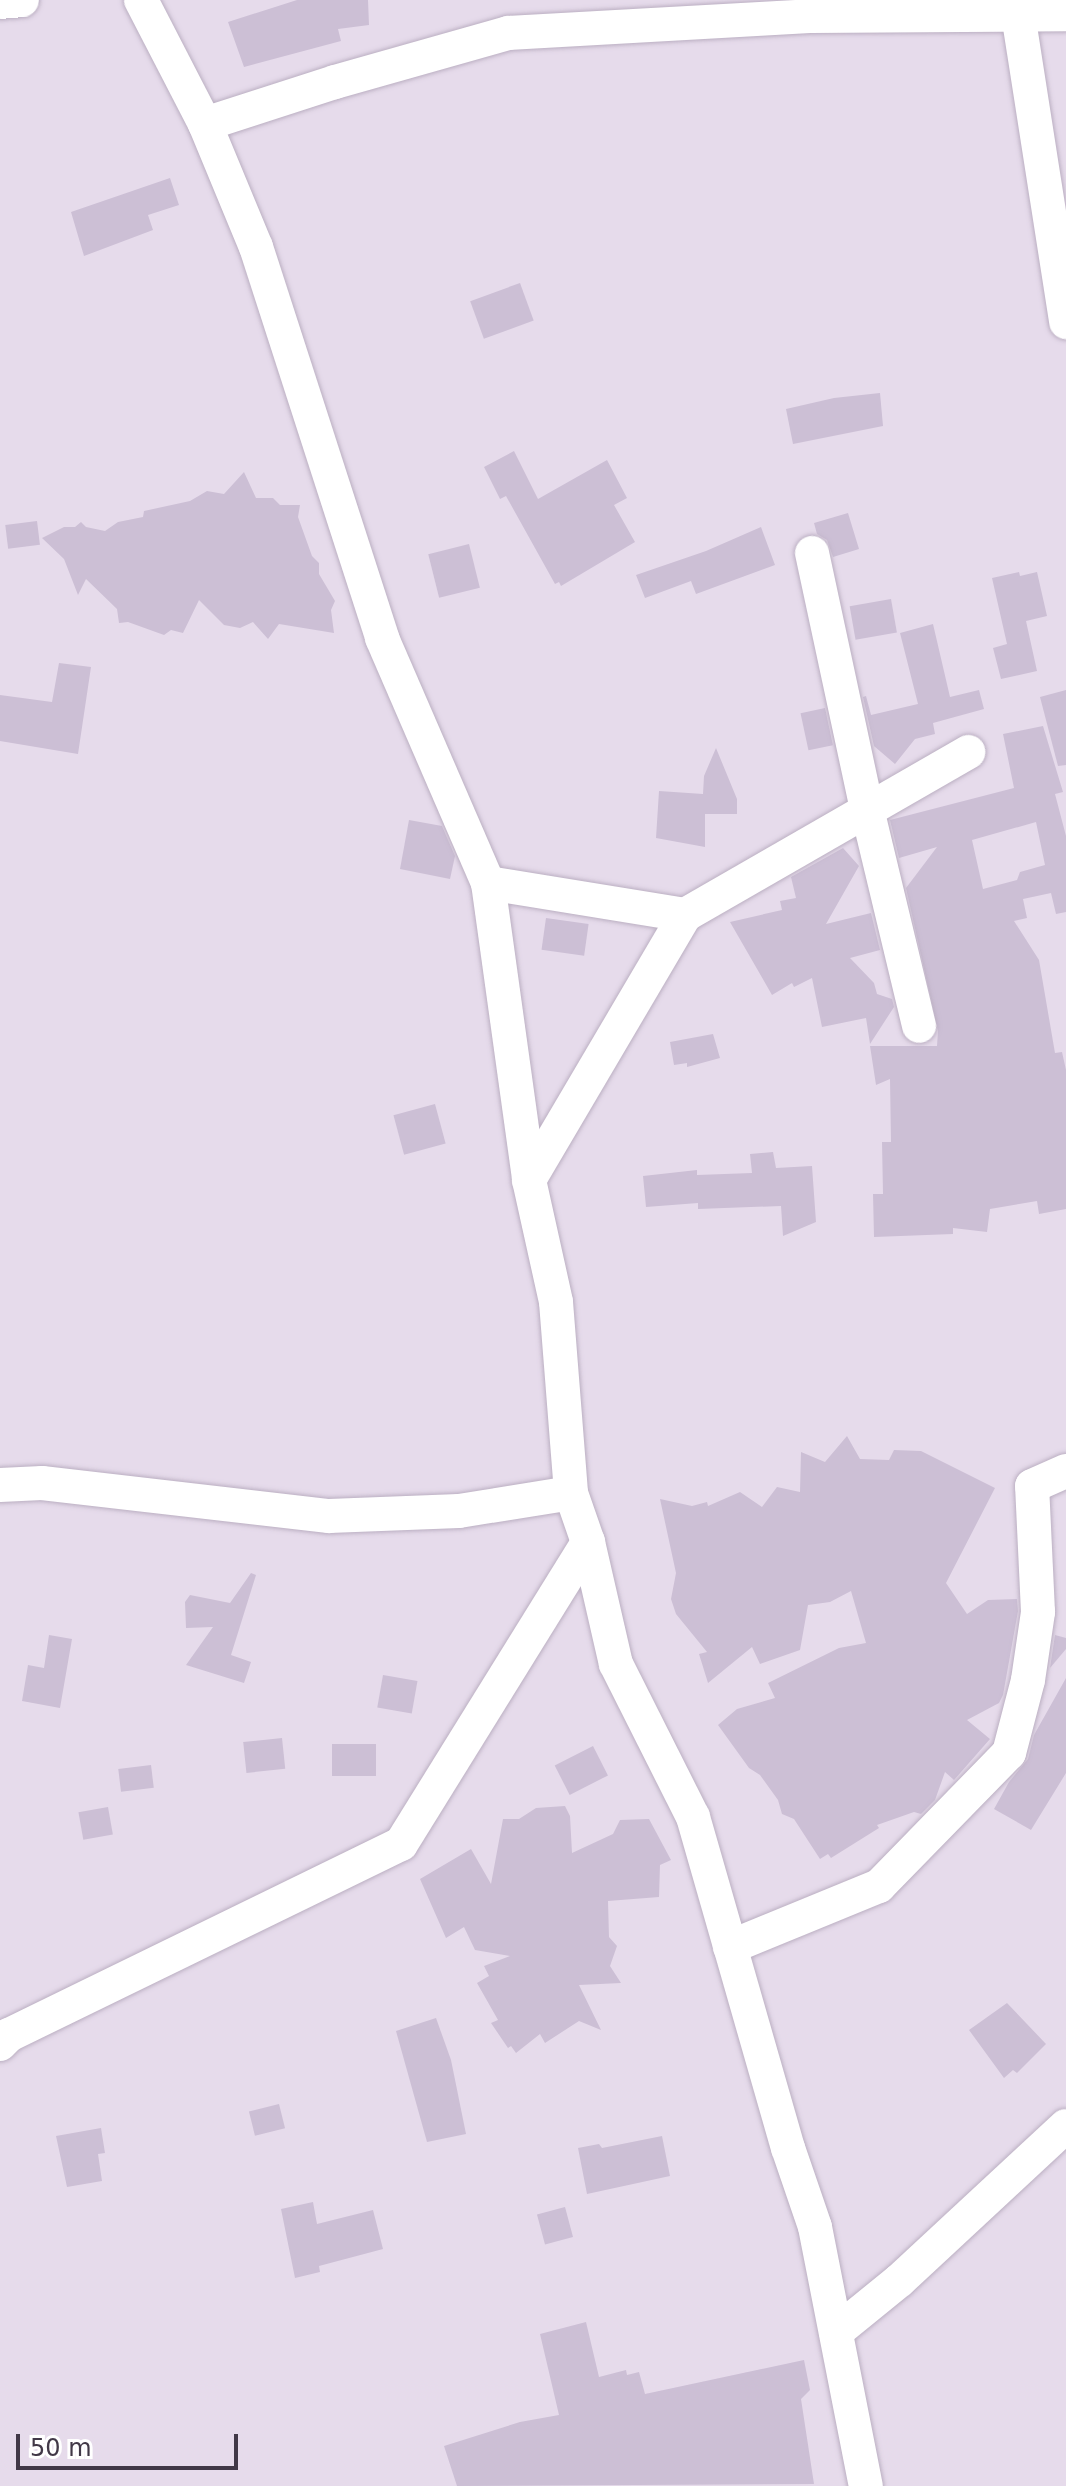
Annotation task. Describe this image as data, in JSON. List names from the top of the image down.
{
  "scale_bar": "50 m"
}
